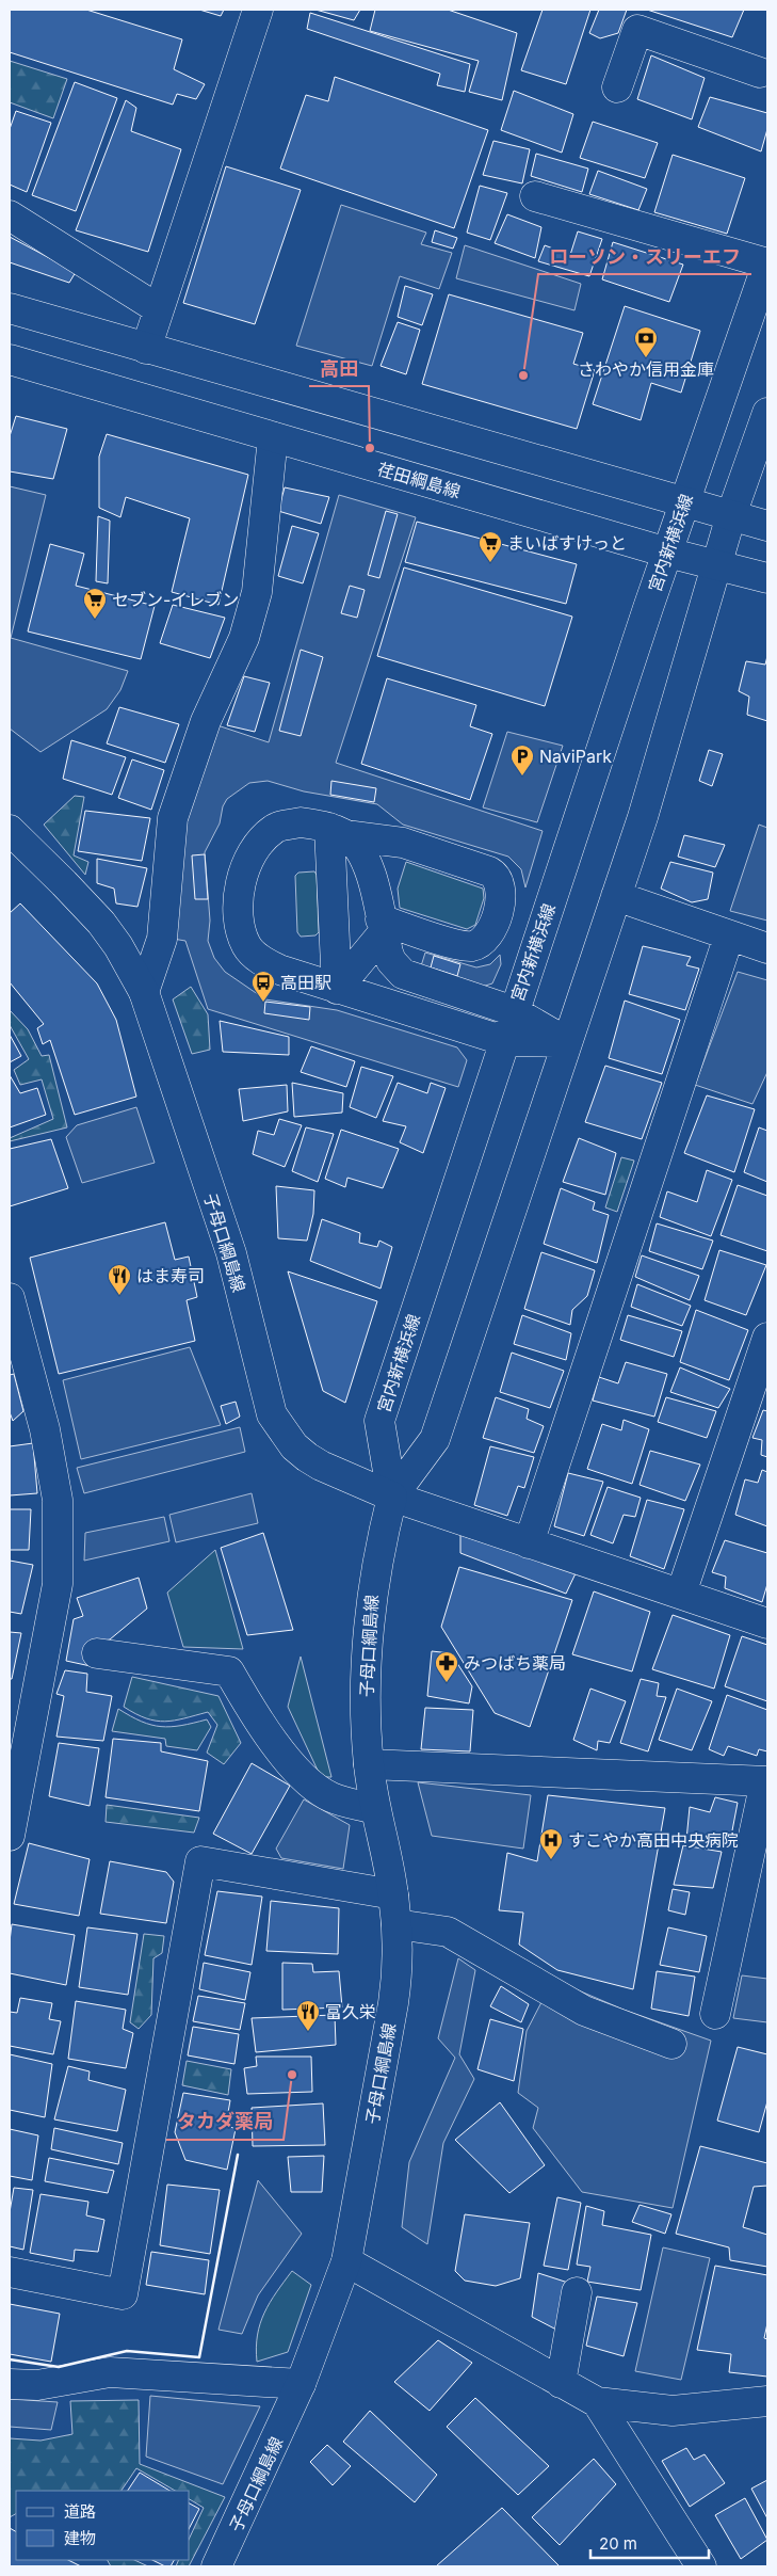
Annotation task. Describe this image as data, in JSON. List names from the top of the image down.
{
  "streets": {
    "street": ["荏田綱島線", "宮内新横浜線", "子母口綱島線"]
  },
  "crossings": [
    ["荏田綱島線", "宮内新横浜線"],
    ["宮内新横浜線", "子母口綱島線"]
  ],
  "places": {
    "bank": ["さわやか信用金庫"],
    "other": ["ローソン・スリーエフ", "高田", "タカダ薬局"],
    "supermarket": ["まいばすけっと", "セブン-イレブン"],
    "parking": ["NaviPark"],
    "bus stop": ["高田駅"],
    "restaurant": ["はま寿司", "富久栄"],
    "pharmacy": ["みつばち薬局"],
    "hospital": ["すこやか高田中央病院"]
  },
  "legend": ["道路", "建物"],
  "scale_bar": "20 m"
}
